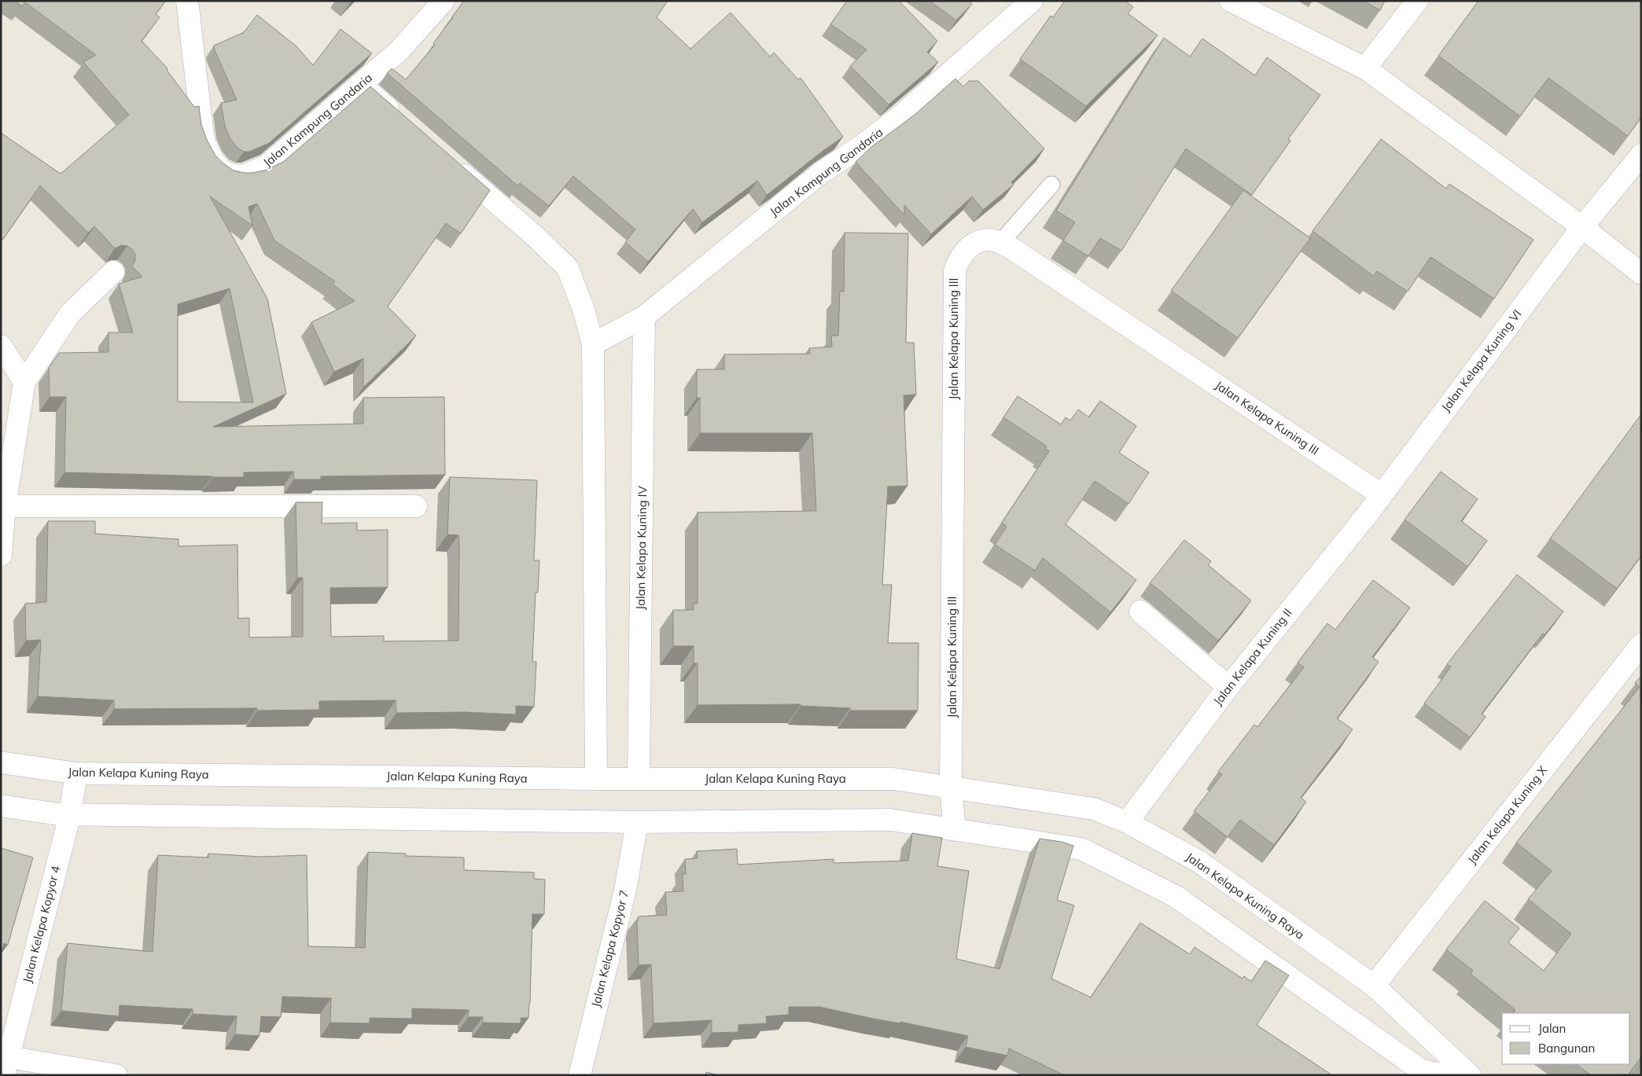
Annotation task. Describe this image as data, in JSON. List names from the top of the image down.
{
  "streets": {
    "street": [
      "Jalan Kampung Gandaria",
      "Jalan Kelapa Kuning III",
      "Jalan Kelapa Kuning VI",
      "Jalan Kelapa Kuning IV",
      "Jalan Kelapa Kuning II",
      "Jalan Kelapa Kuning Raya",
      "Jalan Kelapa Kuning X",
      "Jalan Kelapa Kopyor 4",
      "Jalan Kelapa Kopyor 7"
    ]
  },
  "crossings": [
    ["Jalan Kampung Gandaria", "Jalan Kelapa Kuning IV"],
    ["Jalan Kelapa Kuning III", "Jalan Kelapa Kuning VI"],
    ["Jalan Kelapa Kuning III", "Jalan Kelapa Kuning II"],
    ["Jalan Kelapa Kuning III", "Jalan Kelapa Kuning Raya"],
    ["Jalan Kelapa Kuning VI", "Jalan Kelapa Kuning II"],
    ["Jalan Kelapa Kuning IV", "Jalan Kelapa Kuning Raya"],
    ["Jalan Kelapa Kuning II", "Jalan Kelapa Kuning Raya"],
    ["Jalan Kelapa Kuning Raya", "Jalan Kelapa Kuning X"],
    ["Jalan Kelapa Kuning Raya", "Jalan Kelapa Kopyor 4"],
    ["Jalan Kelapa Kuning Raya", "Jalan Kelapa Kopyor 7"]
  ],
  "legend": ["Jalan", "Bangunan"]
}
